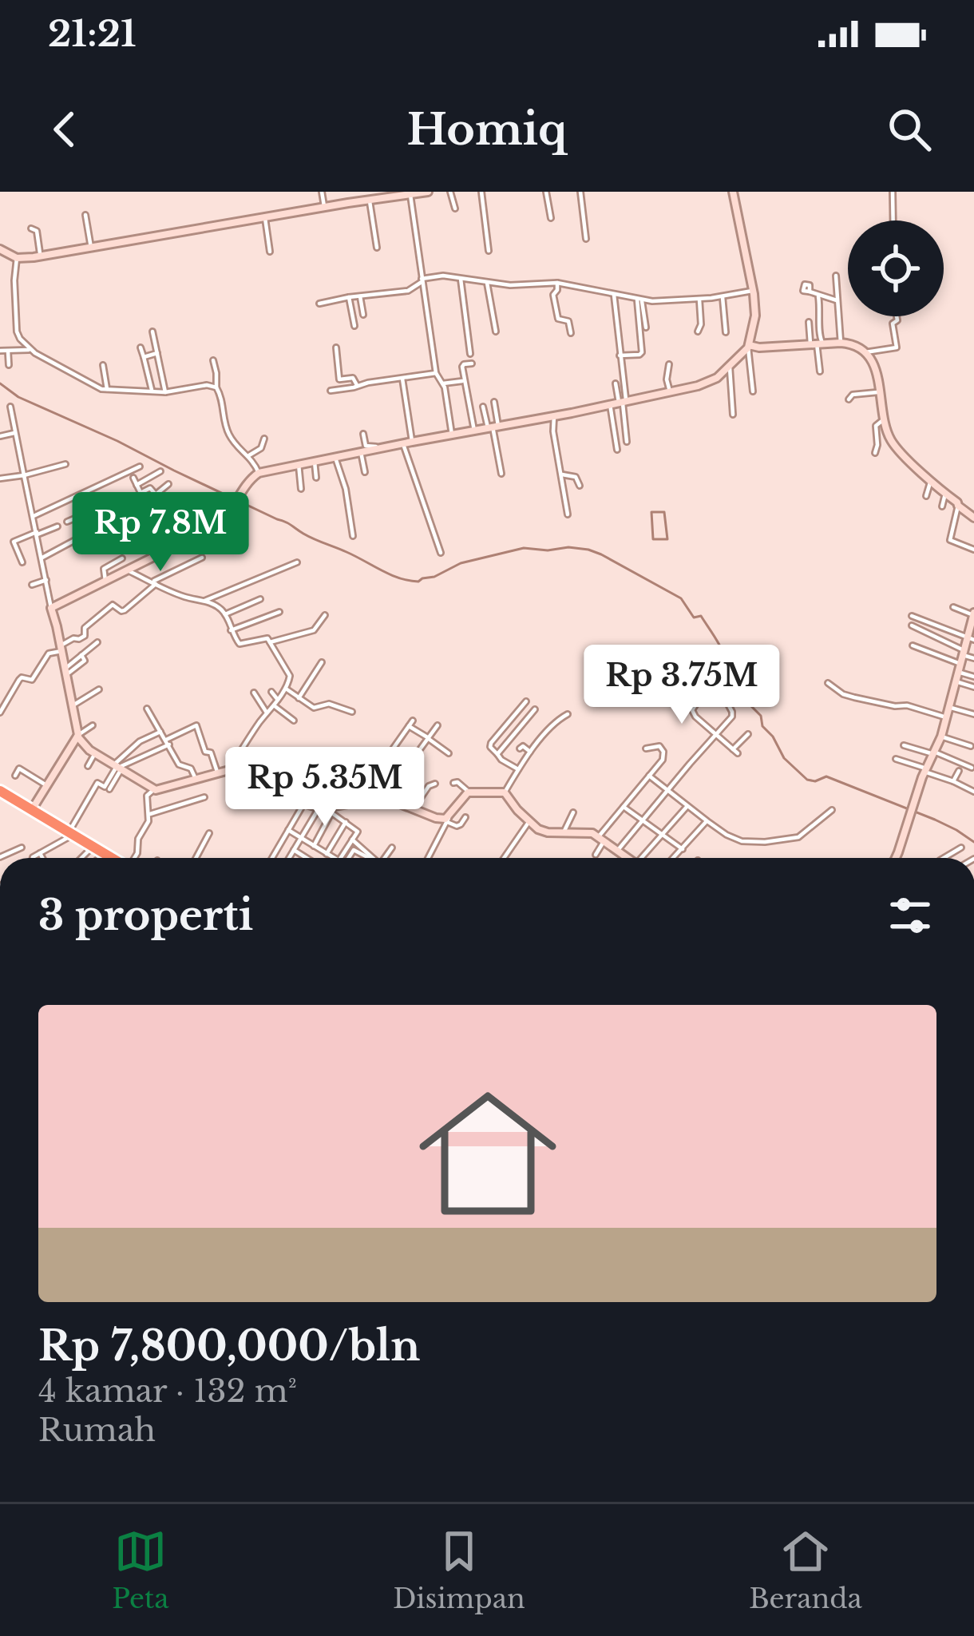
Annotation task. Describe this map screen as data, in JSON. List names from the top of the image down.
{
  "page": {
    "status": "21:21",
    "header": "Homiq",
    "price": ["Rp 7.8M", "Rp 3.75M", "Rp 5.35M"],
    "heading": "3 properti",
    "list": [
      {
        "name": "Rp 7,800,000/bln",
        "note": "4 kamar · 132 m² · Rumah"
      }
    ],
    "tabs": ["Peta", "Disimpan", "Beranda"]
  }
}
